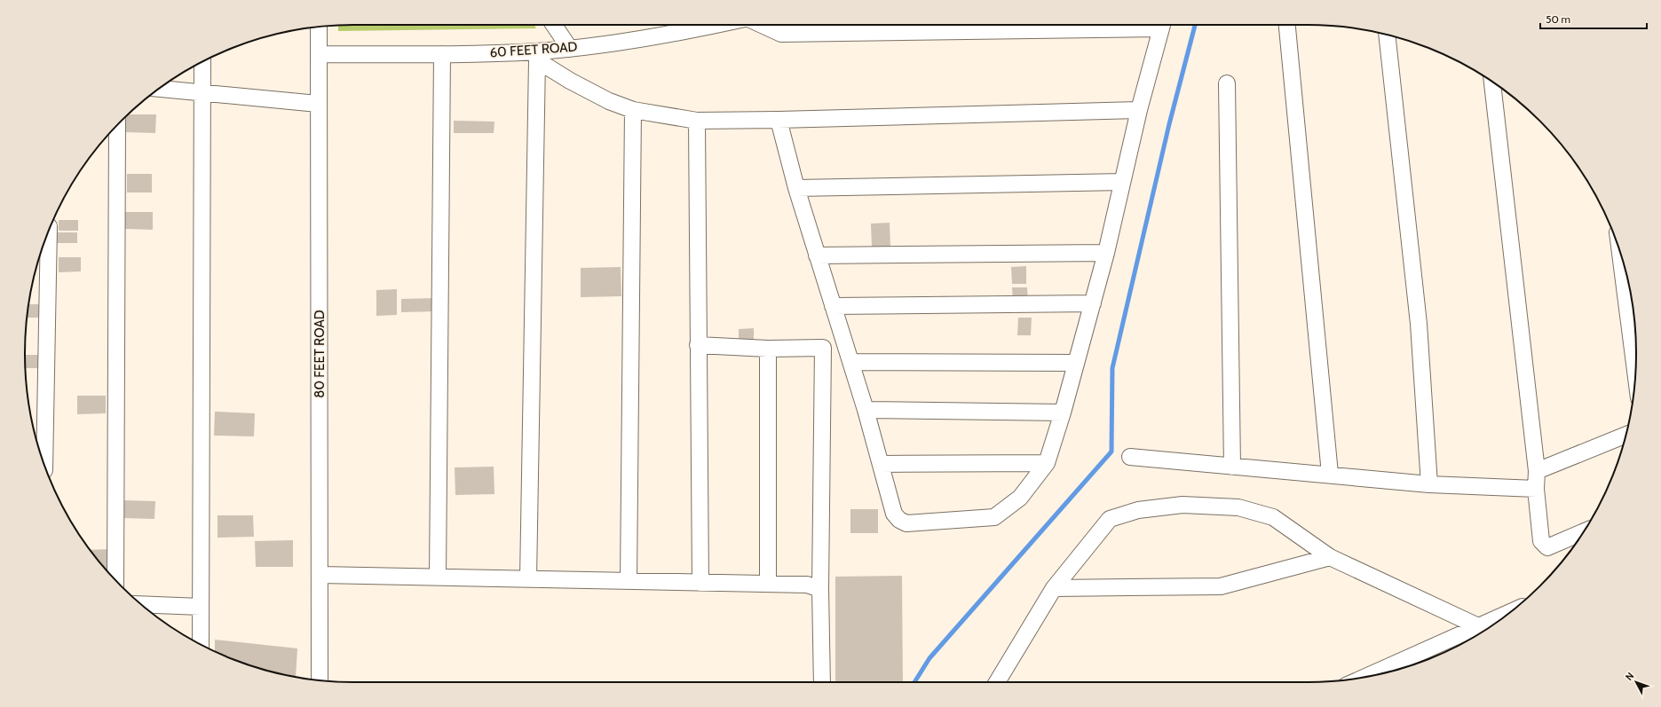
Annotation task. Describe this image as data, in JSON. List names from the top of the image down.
{
  "streets": {
    "street": ["60 FEET ROAD", "80 FEET ROAD"]
  },
  "crossings": [
    ["60 FEET ROAD", "80 FEET ROAD"]
  ],
  "scale_bar": "50 m",
  "north": "top left"
}
